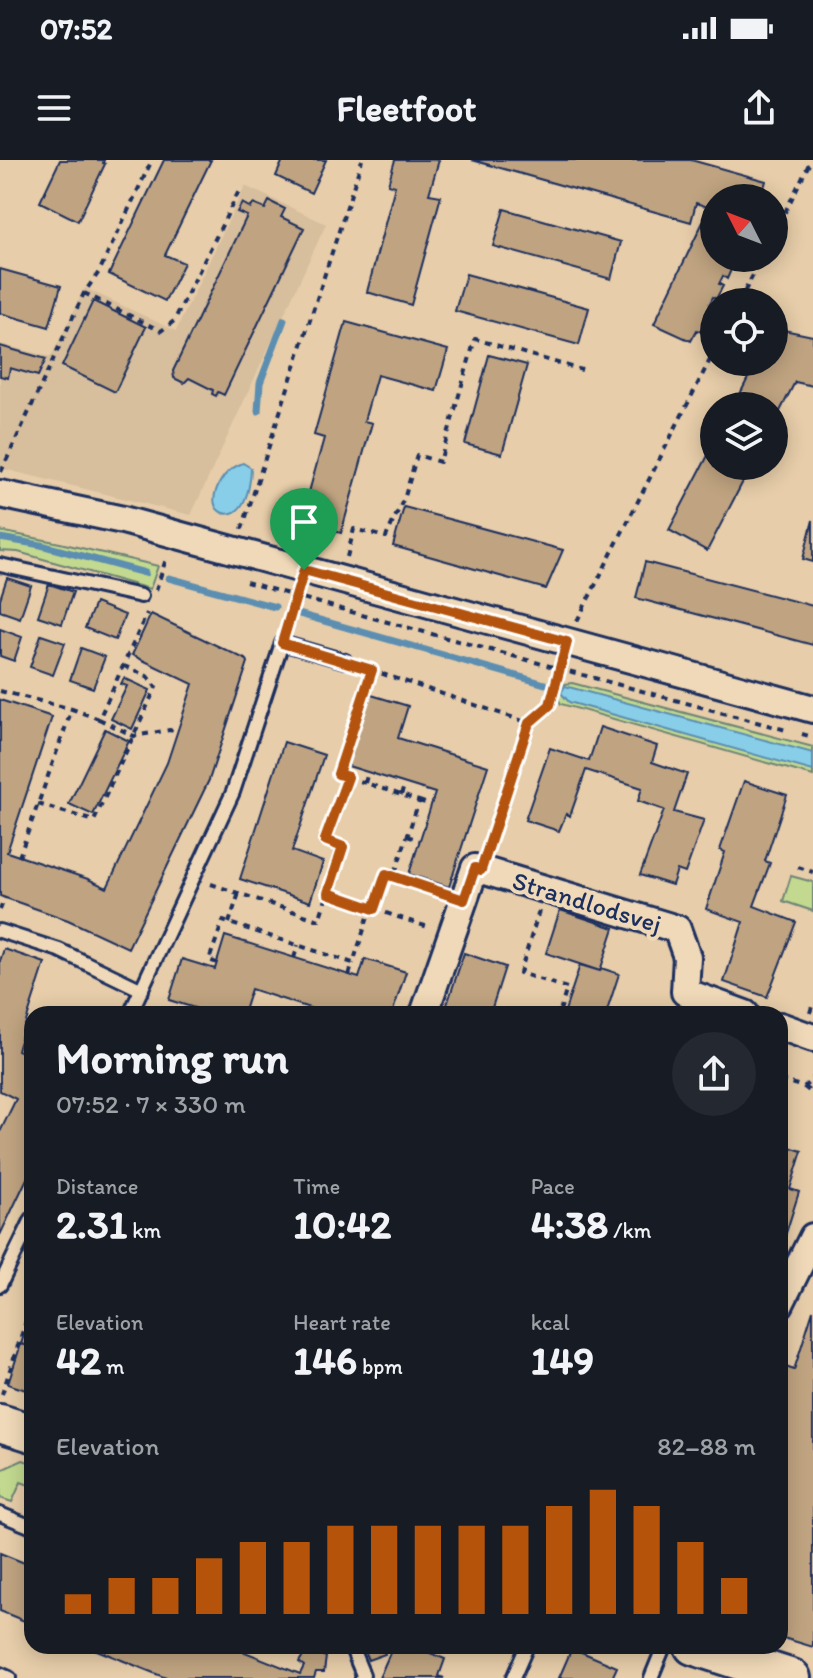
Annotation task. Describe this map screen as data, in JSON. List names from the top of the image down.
{
  "streets": {
    "street": ["Strandlodsvej"]
  },
  "north": "top left",
  "page": {
    "status": "07:52",
    "header": "Fleetfoot",
    "heading": ["Morning run", "07:52 · 7 × 330 m"],
    "stats": [
      ["Distance", "2.31 km"],
      ["Time", "10:42"],
      ["Pace", "4:38 /km"],
      ["Elevation", "42 m"],
      ["Heart rate", "146 bpm"],
      ["kcal", "149"]
    ],
    "chart": ["Elevation", "82–88 m"]
  }
}
